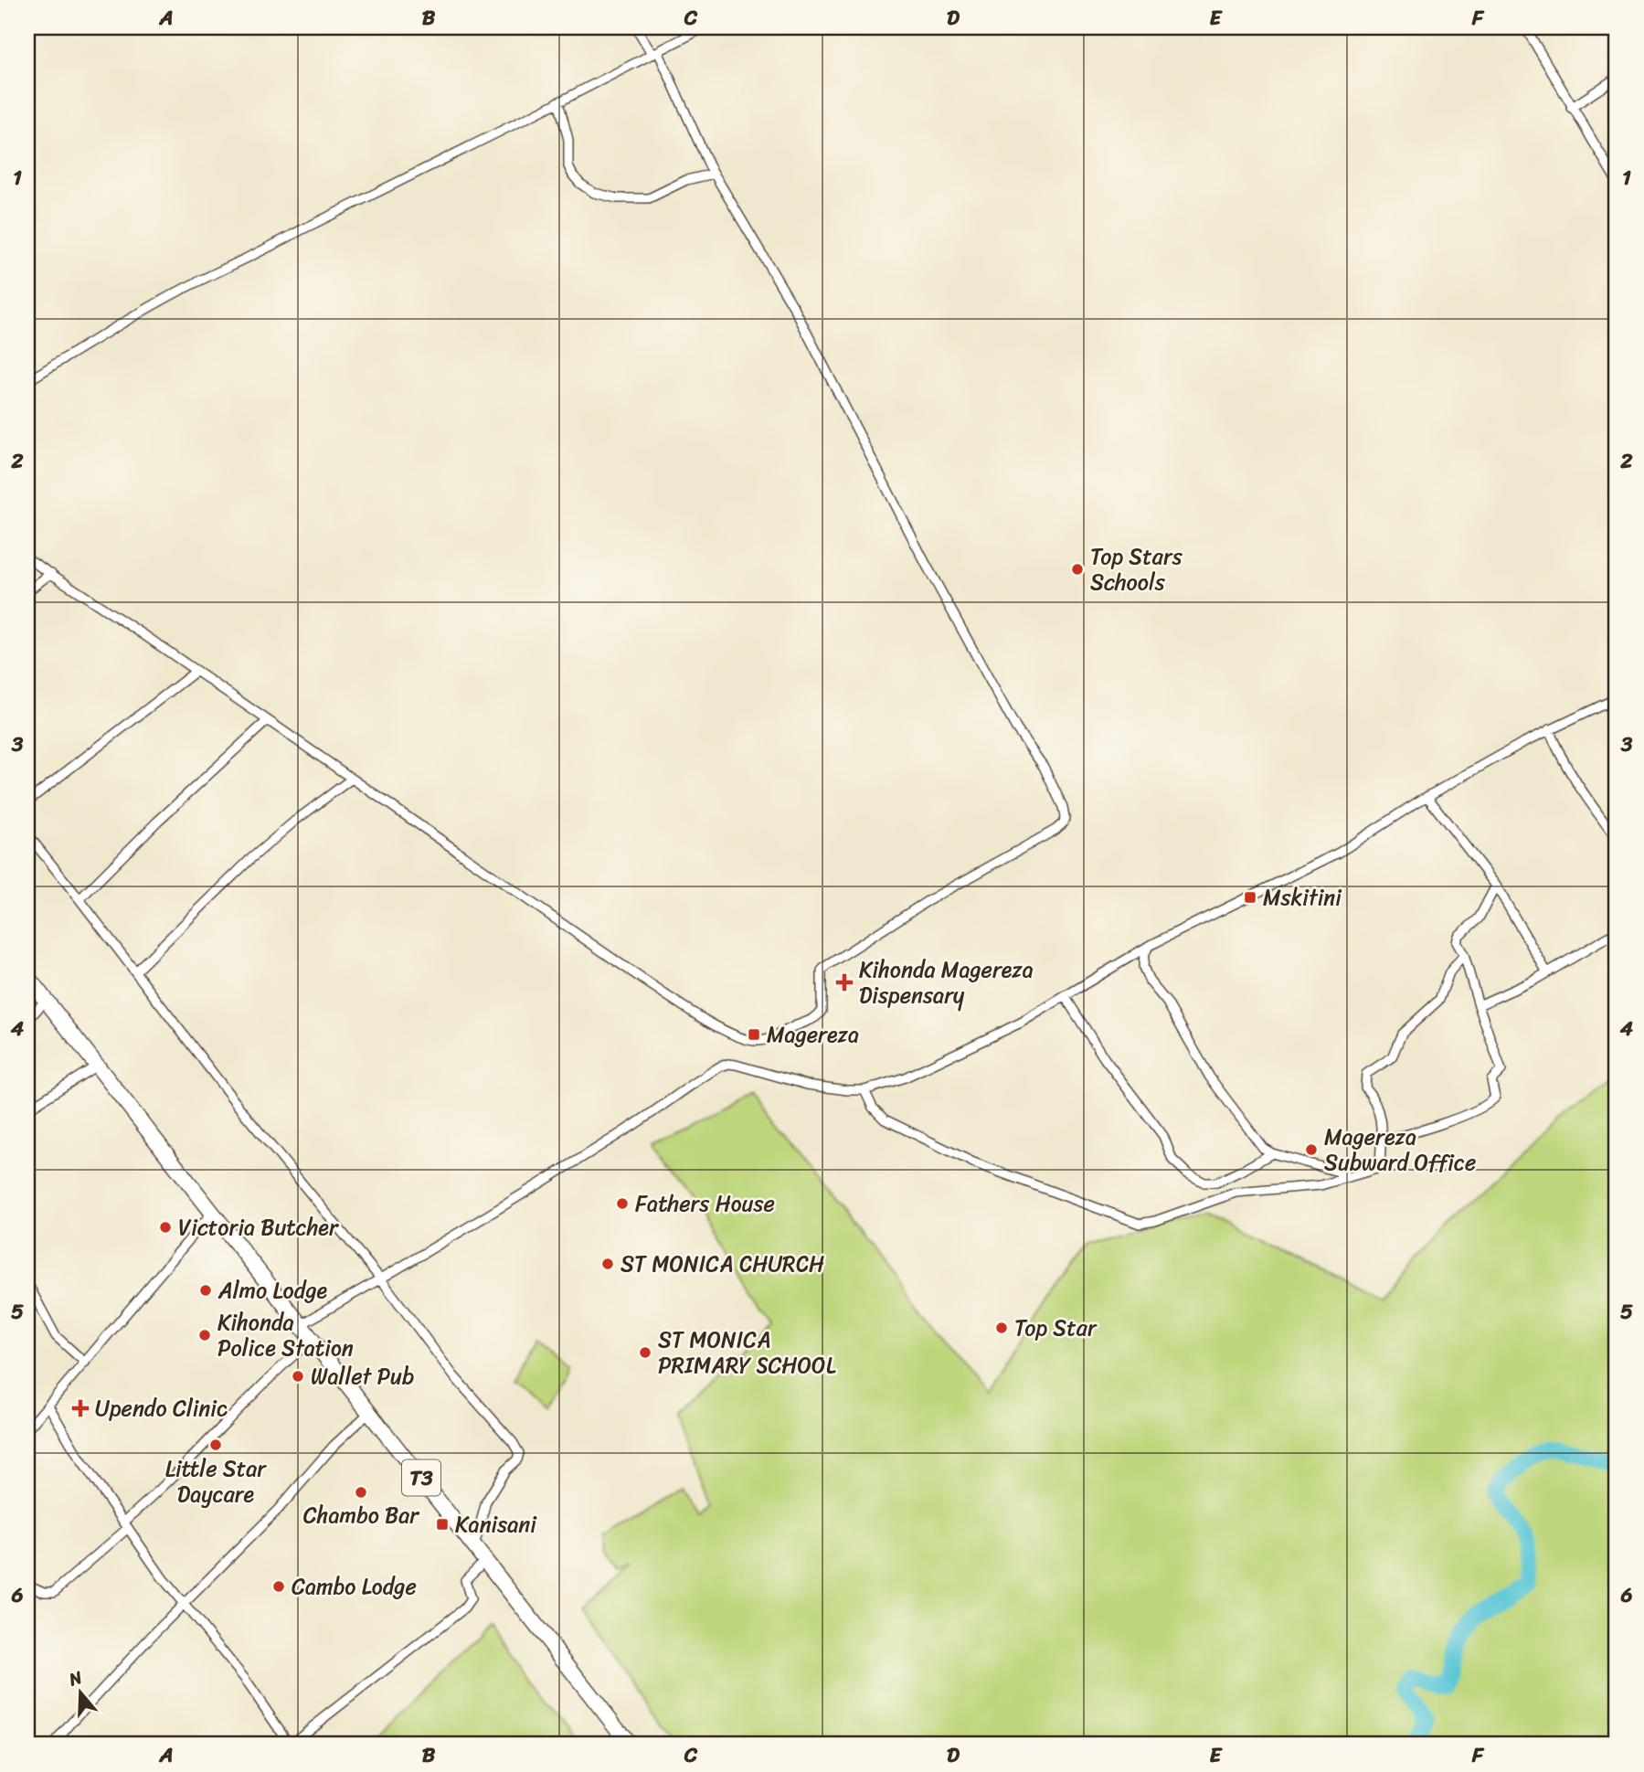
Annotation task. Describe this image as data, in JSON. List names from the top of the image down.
{
  "streets": {
    "highway": ["T3"]
  },
  "places": {
    "other": [
      "Top Stars Schools",
      "Magereza Subward Office",
      "Fathers House",
      "Victoria Butcher",
      "ST MONICA CHURCH",
      "Almo Lodge",
      "Top Star",
      "Kihonda Police Station",
      "ST MONICA PRIMARY SCHOOL",
      "Wallet Pub",
      "Little Star Daycare",
      "Chambo Bar",
      "Cambo Lodge"
    ],
    "transit": ["Mskitini", "Magereza", "Kanisani"],
    "health": ["Kihonda Magereza Dispensary", "Upendo Clinic"]
  },
  "north": "top",
  "grid": {
    "columns": [
      "A",
      "B",
      "C",
      "D",
      "E",
      "F"
    ],
    "rows": [
      "1",
      "2",
      "3",
      "4",
      "5",
      "6"
    ]
  }
}
